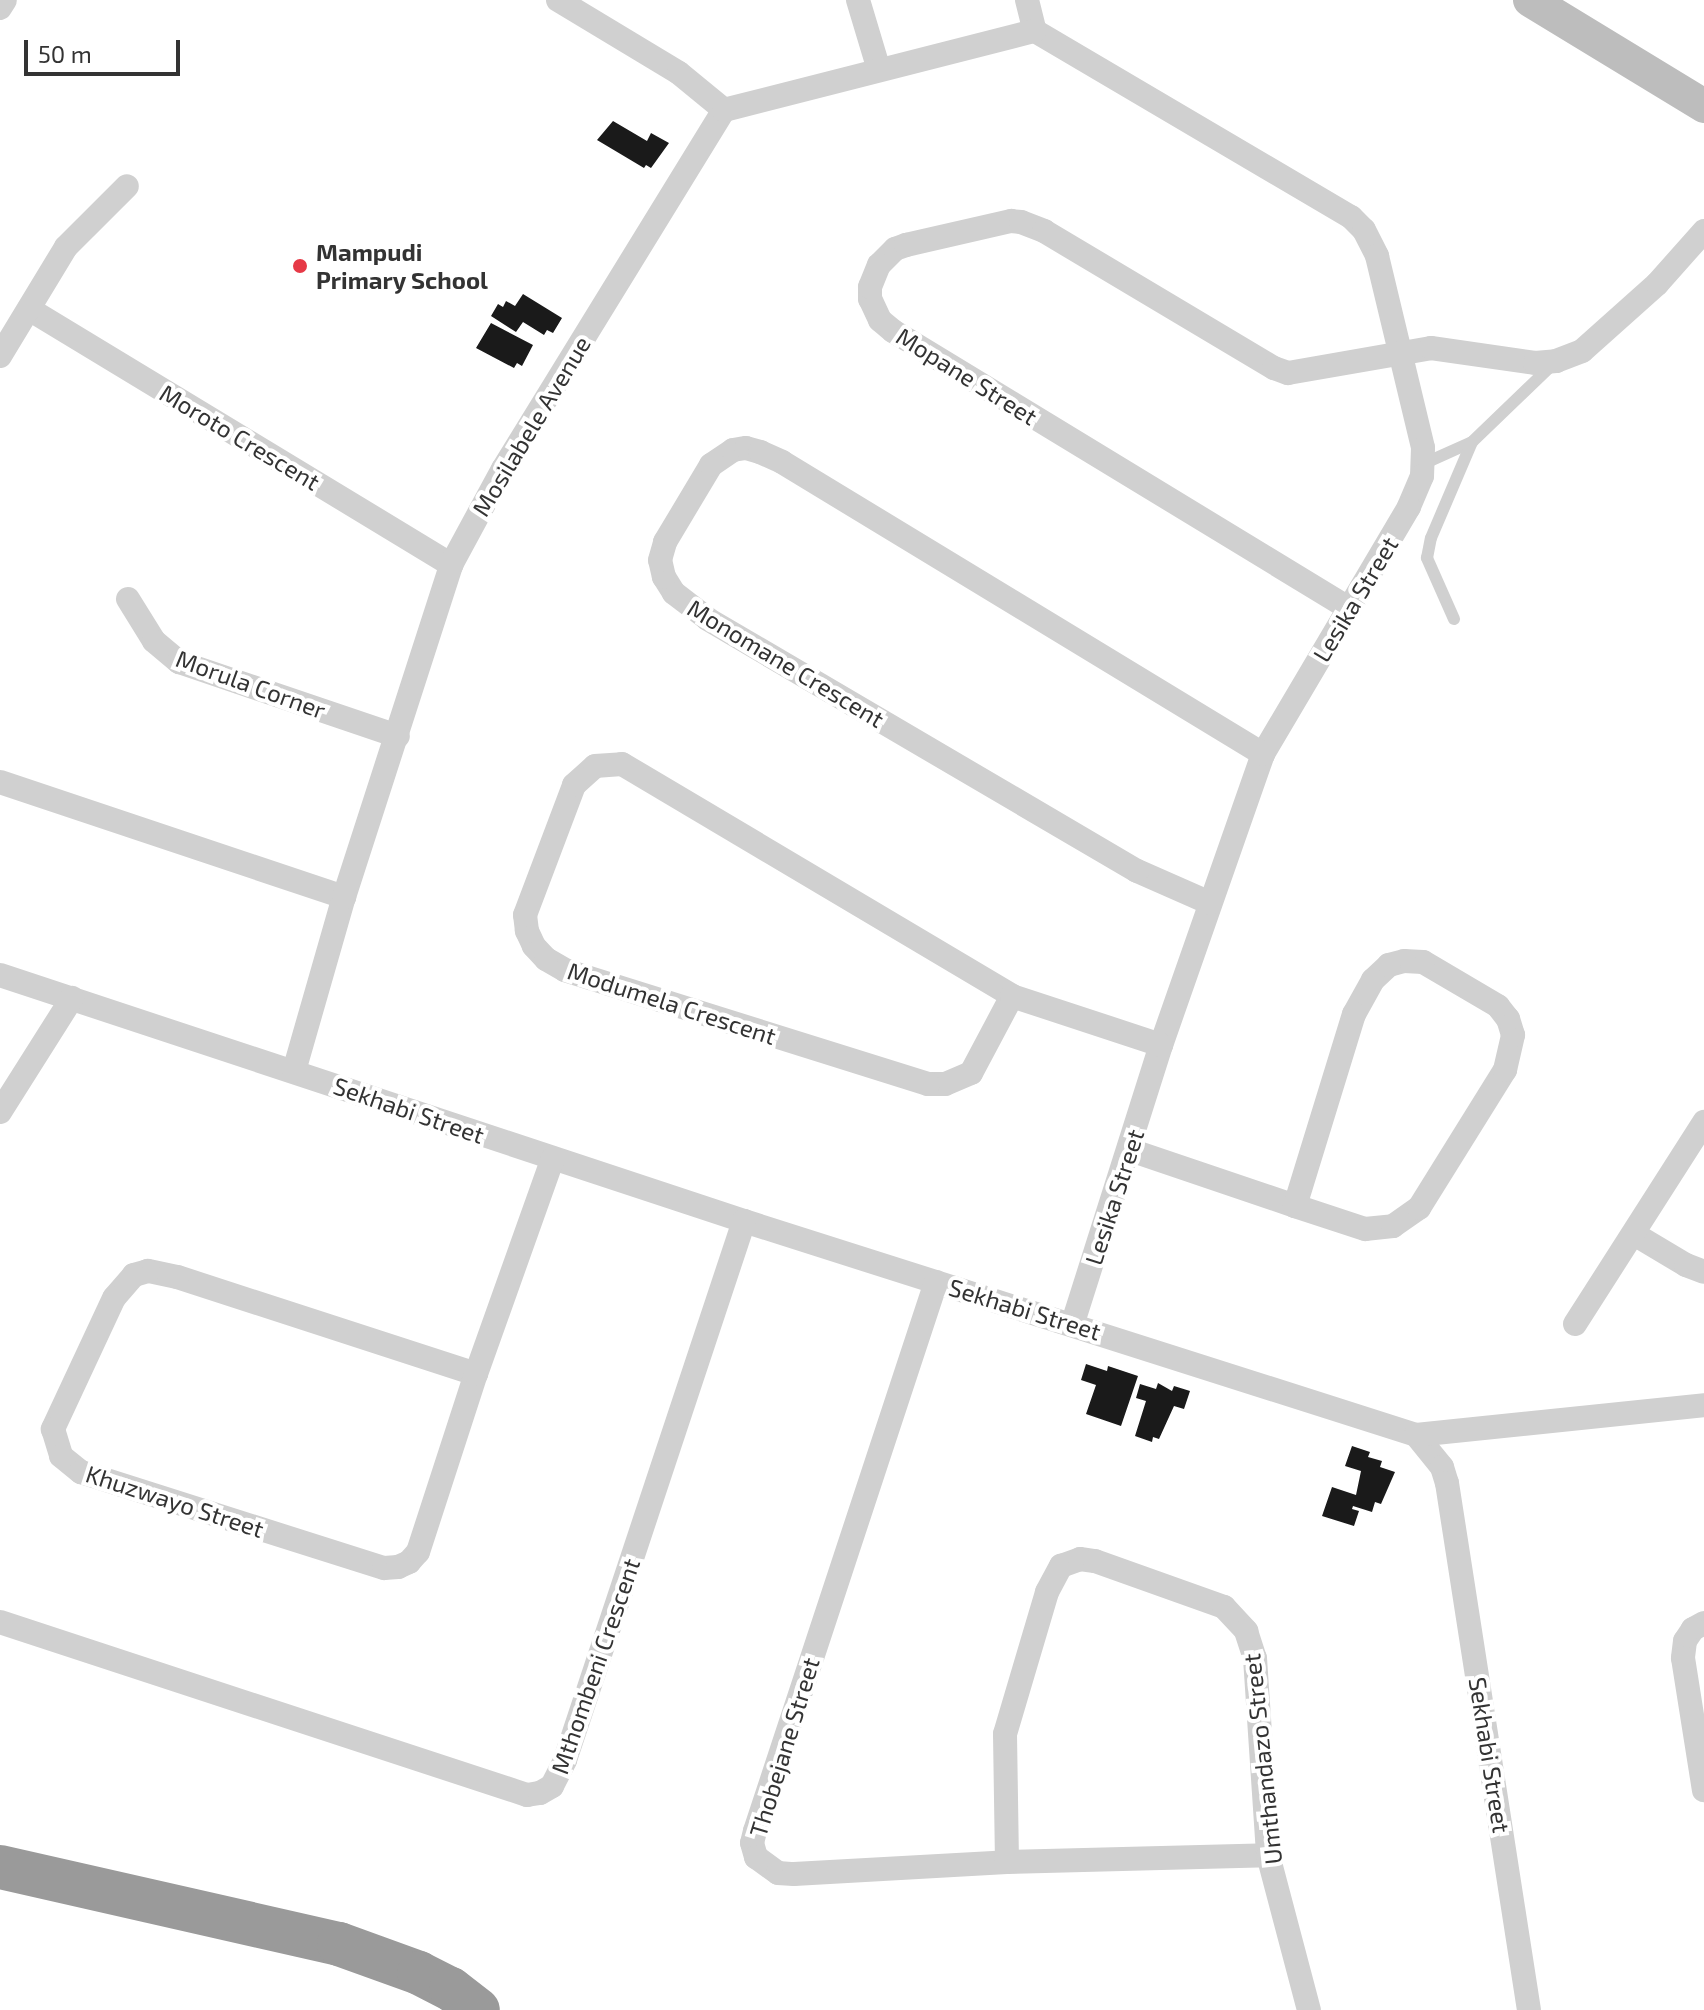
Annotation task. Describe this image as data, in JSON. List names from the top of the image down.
{
  "streets": {
    "street": [
      "Mopane Street",
      "Mosilabele Avenue",
      "Moroto Crescent",
      "Lesika Street",
      "Monomane Crescent",
      "Morula Corner",
      "Modumela Crescent",
      "Sekhabi Street",
      "Khuzwayo Street",
      "Mthombeni Crescent",
      "Thobejane Street",
      "Umthandazo Street"
    ]
  },
  "crossings": [
    ["Mopane Street", "Lesika Street"],
    ["Mosilabele Avenue", "Moroto Crescent"],
    ["Mosilabele Avenue", "Morula Corner"],
    ["Mosilabele Avenue", "Sekhabi Street"],
    ["Lesika Street", "Monomane Crescent"],
    ["Lesika Street", "Modumela Crescent"],
    ["Lesika Street", "Sekhabi Street"],
    ["Sekhabi Street", "Khuzwayo Street"],
    ["Sekhabi Street", "Mthombeni Crescent"],
    ["Sekhabi Street", "Thobejane Street"],
    ["Thobejane Street", "Umthandazo Street"]
  ],
  "places": ["Mampudi Primary School"],
  "scale_bar": "50 m"
}
